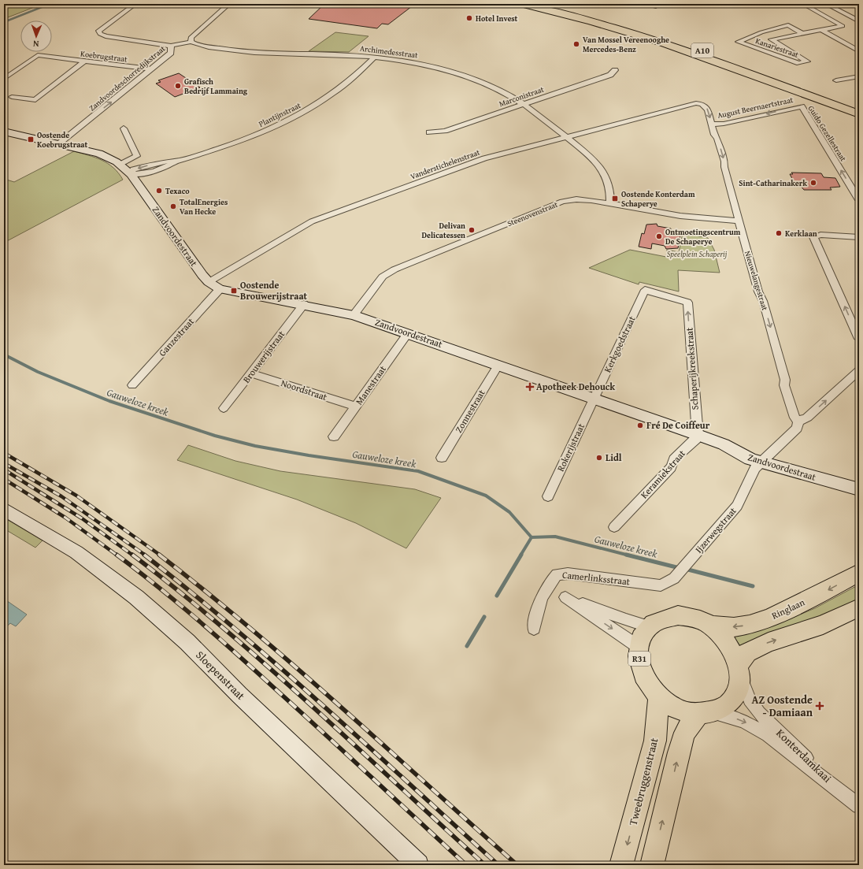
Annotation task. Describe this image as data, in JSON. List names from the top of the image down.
{
  "streets": {
    "highway": ["A10"],
    "main road": [
      "Zandvoordestraat",
      "Ringlaan",
      "R31",
      "Sloepenstraat",
      "Tweebruggenstraat"
    ],
    "street": [
      "Kanariestraat",
      "Archimedesstraat",
      "Koebrugstraat",
      "Zandvoordeschorredijkstraat",
      "Marconistraat",
      "August Beernaertstraat",
      "Plantijnstraat",
      "Guido Gezellestraat",
      "Vanderstichelenstraat",
      "Steenovenstraat",
      "Nieuwelangestraat",
      "Ganzestraat",
      "Kerkgoedstraat",
      "Brouwerijstraat",
      "Schaperijkreekstraat",
      "Manestraat",
      "Noordstraat",
      "Zonnestraat",
      "Rokerijstraat",
      "Keramiekstraat",
      "Ijzerwegstraat",
      "Camerlinksstraat",
      "Konterdamkaai"
    ]
  },
  "crossings": [
    ["Archimedesstraat", "Zandvoordeschorredijkstraat"],
    ["Archimedesstraat", "Marconistraat"],
    ["Archimedesstraat", "Plantijnstraat"],
    ["Archimedesstraat", "Vanderstichelenstraat"],
    ["Archimedesstraat", "Steenovenstraat"],
    ["Koebrugstraat", "Zandvoordeschorredijkstraat"],
    ["Zandvoordeschorredijkstraat", "Zandvoordestraat"],
    ["August Beernaertstraat", "Guido Gezellestraat"],
    ["August Beernaertstraat", "Nieuwelangestraat"],
    ["Plantijnstraat", "Zandvoordestraat"],
    ["Vanderstichelenstraat", "Zandvoordestraat"],
    ["Vanderstichelenstraat", "Nieuwelangestraat"],
    ["Steenovenstraat", "Zandvoordestraat"],
    ["Steenovenstraat", "Nieuwelangestraat"],
    ["Zandvoordestraat", "Ganzestraat"],
    ["Zandvoordestraat", "Kerkgoedstraat"],
    ["Zandvoordestraat", "Brouwerijstraat"],
    ["Zandvoordestraat", "Schaperijkreekstraat"],
    ["Zandvoordestraat", "Manestraat"],
    ["Zandvoordestraat", "Zonnestraat"],
    ["Zandvoordestraat", "Rokerijstraat"],
    ["Zandvoordestraat", "Keramiekstraat"],
    ["Zandvoordestraat", "Ijzerwegstraat"],
    ["Nieuwelangestraat", "Ijzerwegstraat"],
    ["Kerkgoedstraat", "Schaperijkreekstraat"],
    ["Kerkgoedstraat", "Rokerijstraat"],
    ["Brouwerijstraat", "Noordstraat"],
    ["Schaperijkreekstraat", "Keramiekstraat"],
    ["Manestraat", "Noordstraat"],
    ["Ijzerwegstraat", "Camerlinksstraat"],
    ["Ringlaan", "R31"],
    ["Ringlaan", "Konterdamkaai"],
    ["Ringlaan", "Tweebruggenstraat"],
    ["R31", "Konterdamkaai"],
    ["R31", "Tweebruggenstraat"],
    ["Konterdamkaai", "Tweebruggenstraat"]
  ],
  "one_way": [
    "August Beernaertstraat",
    "Guido Gezellestraat",
    "Nieuwelangestraat",
    "Schaperijkreekstraat"
  ],
  "water": ["Gauweloze kreek"],
  "parks": ["Speelplein Schaperij"],
  "places": {
    "other": [
      "Hotel Invest",
      "Van Mossel Vereenooghe Mercedes-Benz",
      "Grafisch Bedrijf Lammaing",
      "Sint-Catharinakerk",
      "Texaco",
      "TotalEnergies Van Hecke",
      "Delivan Delicatessen",
      "Kerklaan",
      "Ontmoetingscentrum De Schaperye",
      "Fré De Coiffeur",
      "Lidl"
    ],
    "transit": ["Oostende Koebrugstraat", "Oostende Konterdam Schaperye", "Oostende Brouwerijstraat"],
    "health": ["Apotheek Dehouck", "AZ Oostende - Damiaan"]
  },
  "north": "bottom"
}
